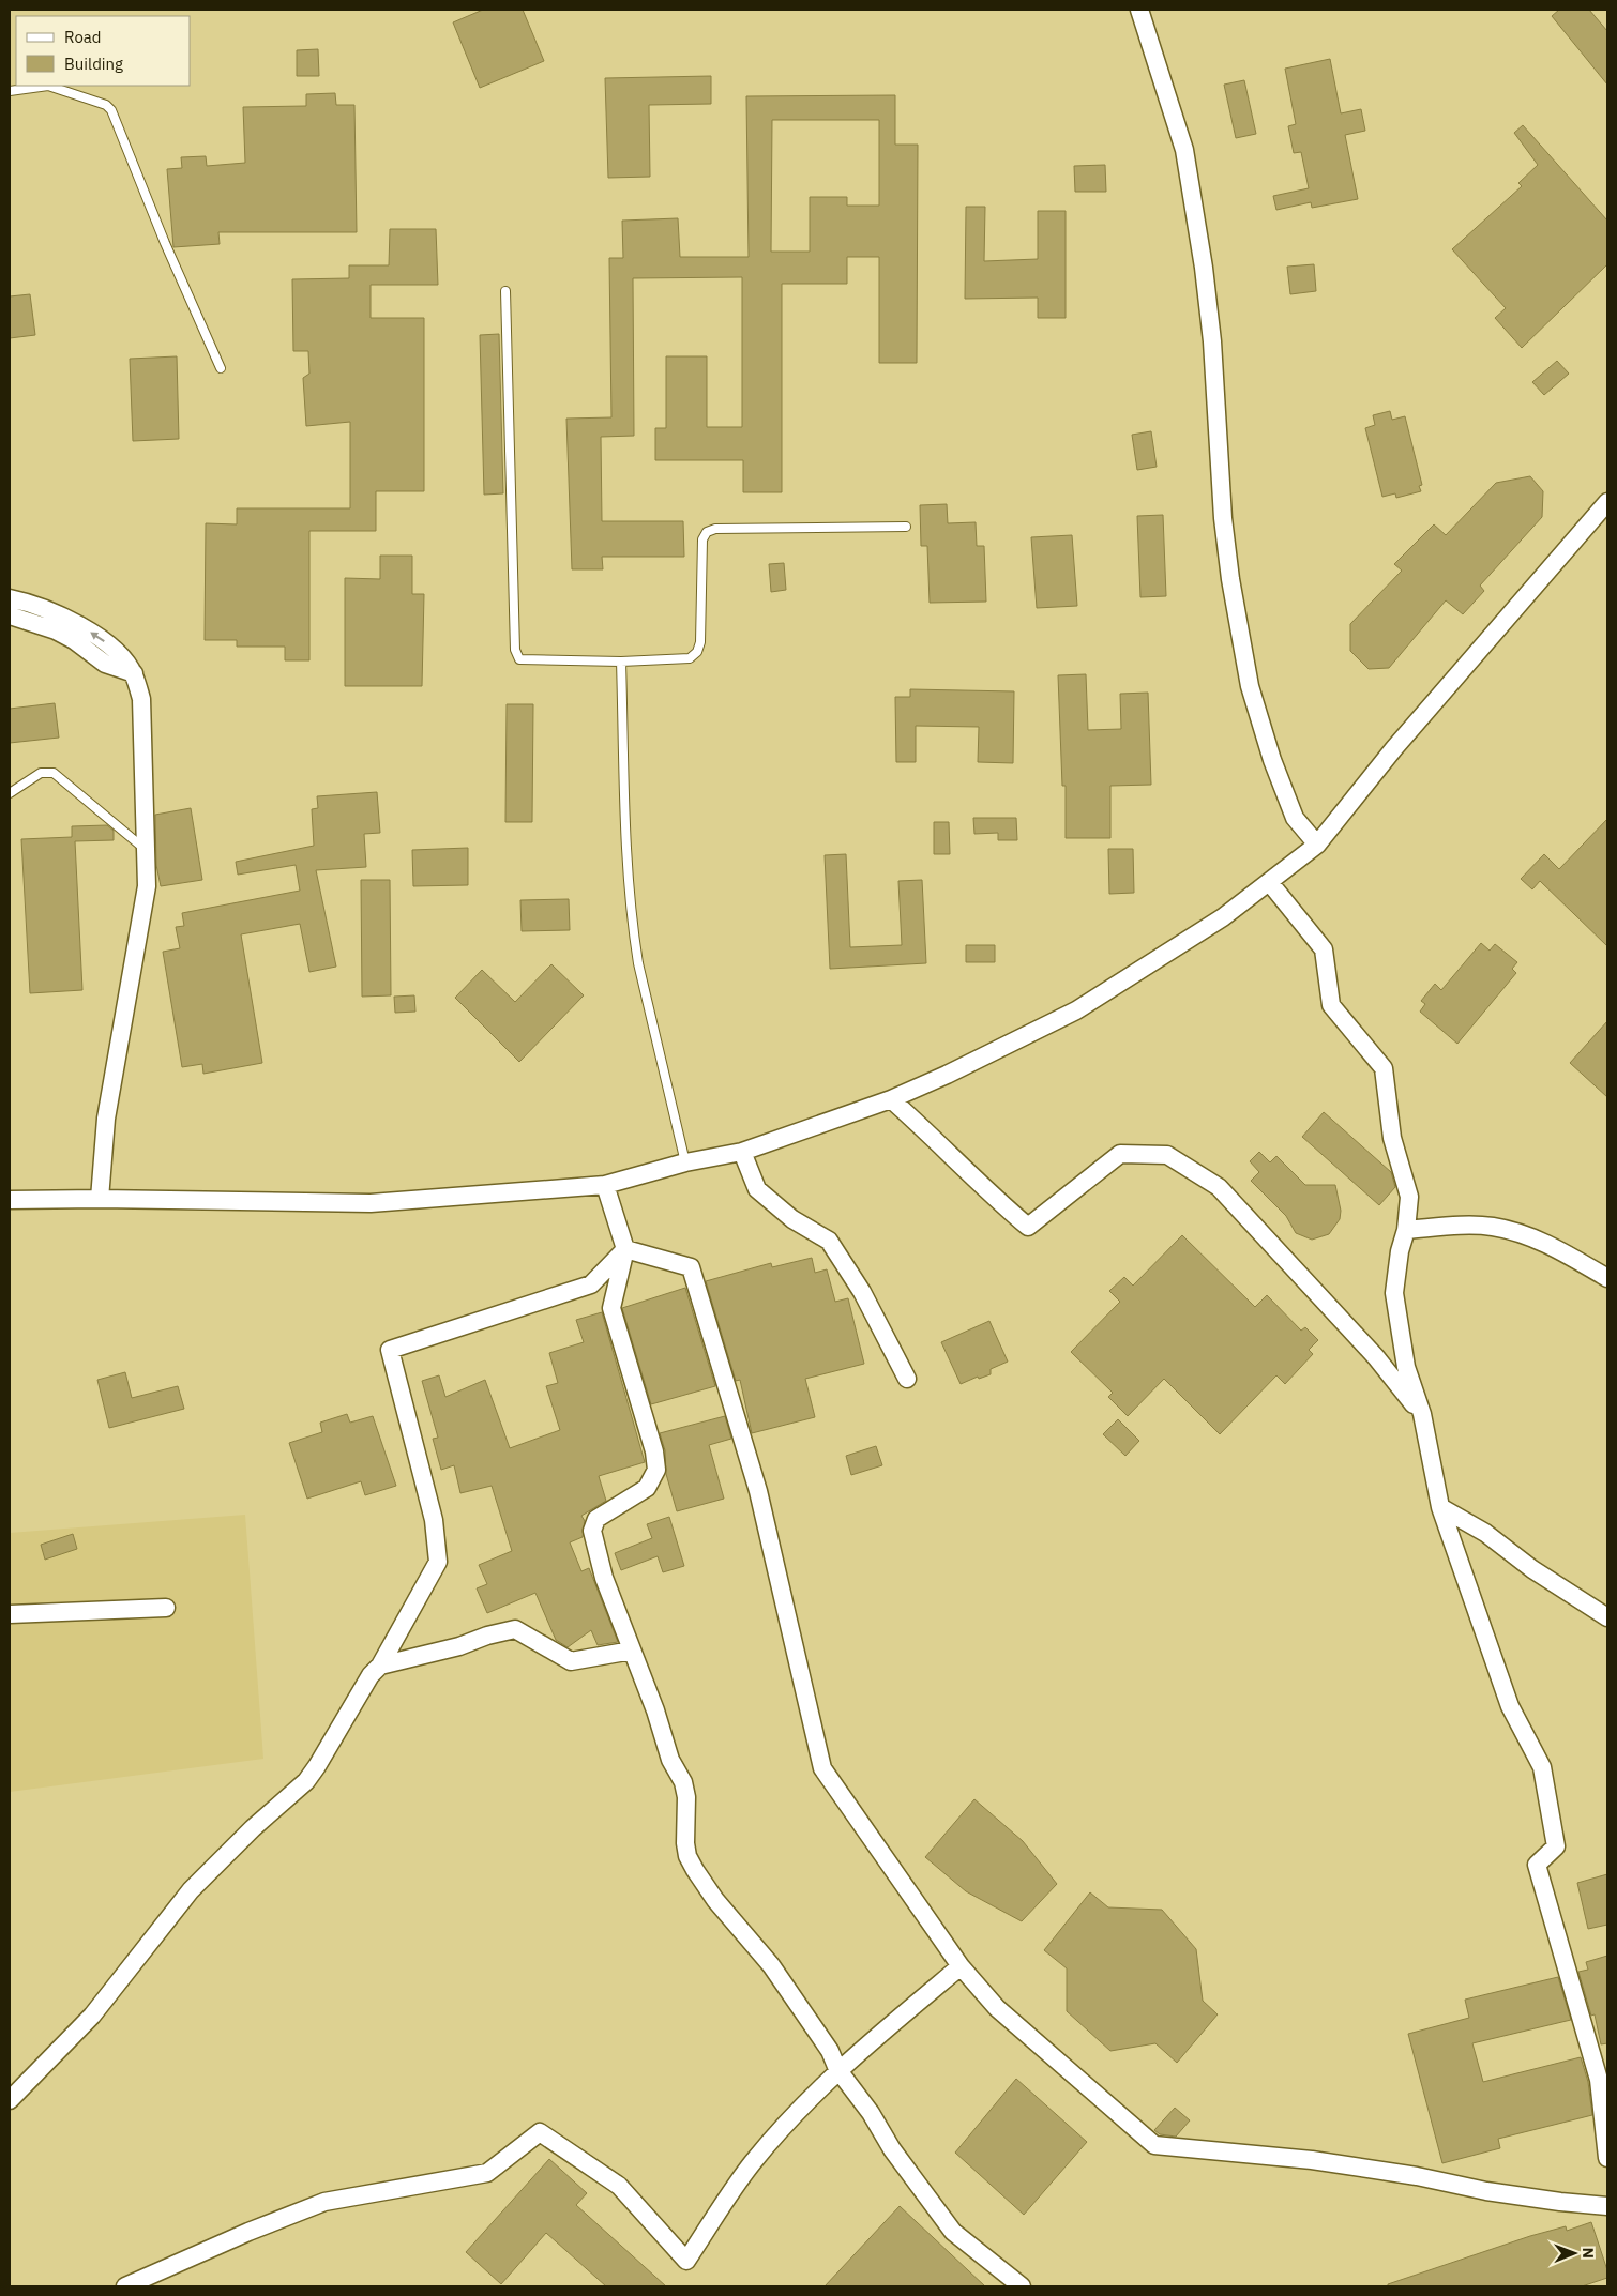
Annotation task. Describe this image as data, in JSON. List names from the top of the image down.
{
  "legend": ["Road", "Building"],
  "north": "right"
}
